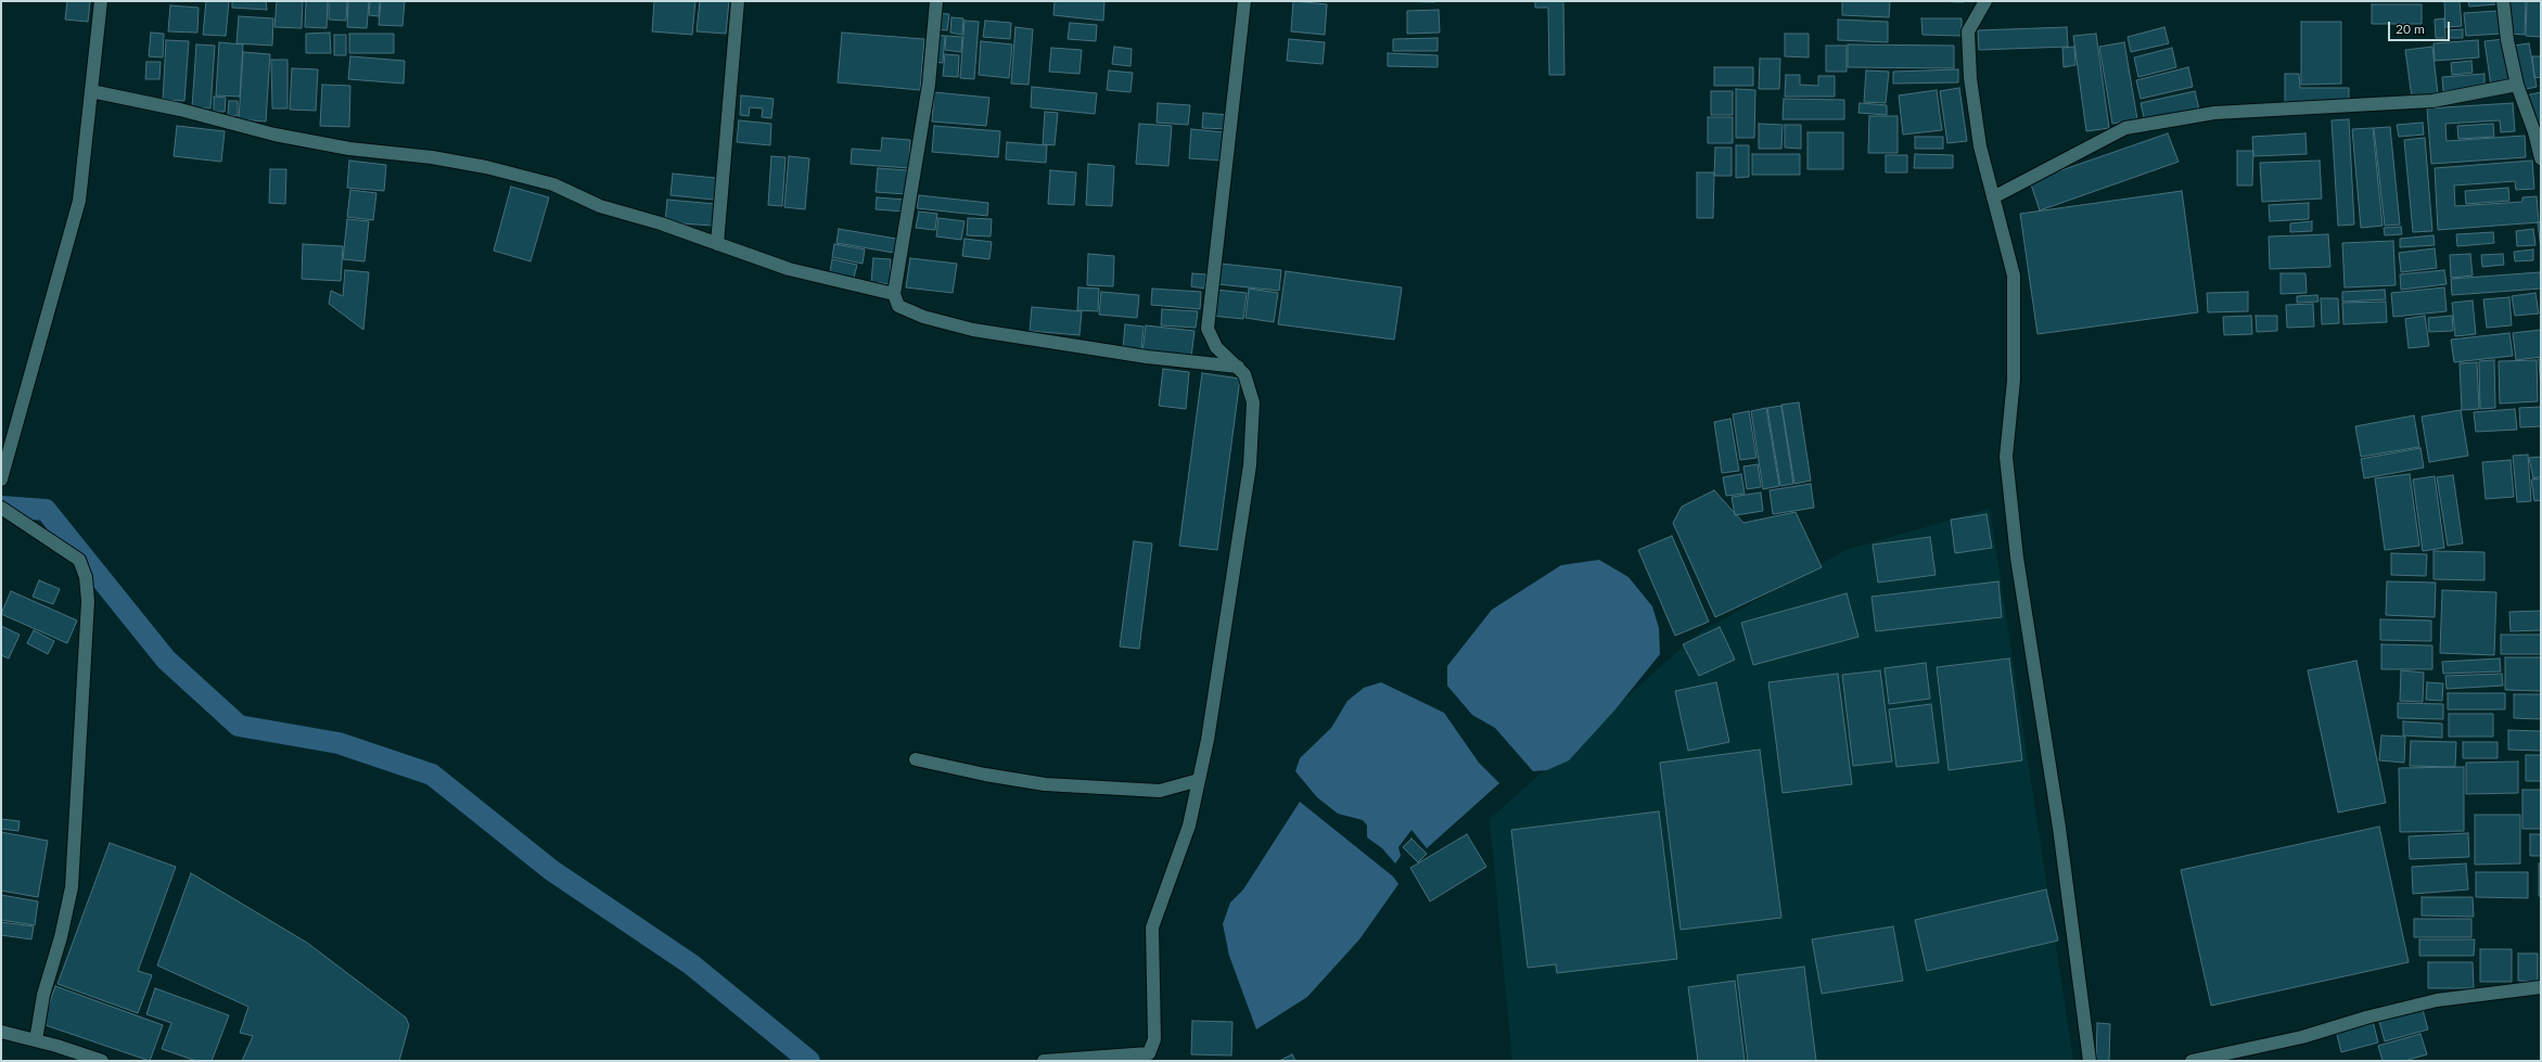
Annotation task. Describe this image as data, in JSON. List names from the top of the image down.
{
  "scale_bar": "20 m"
}
